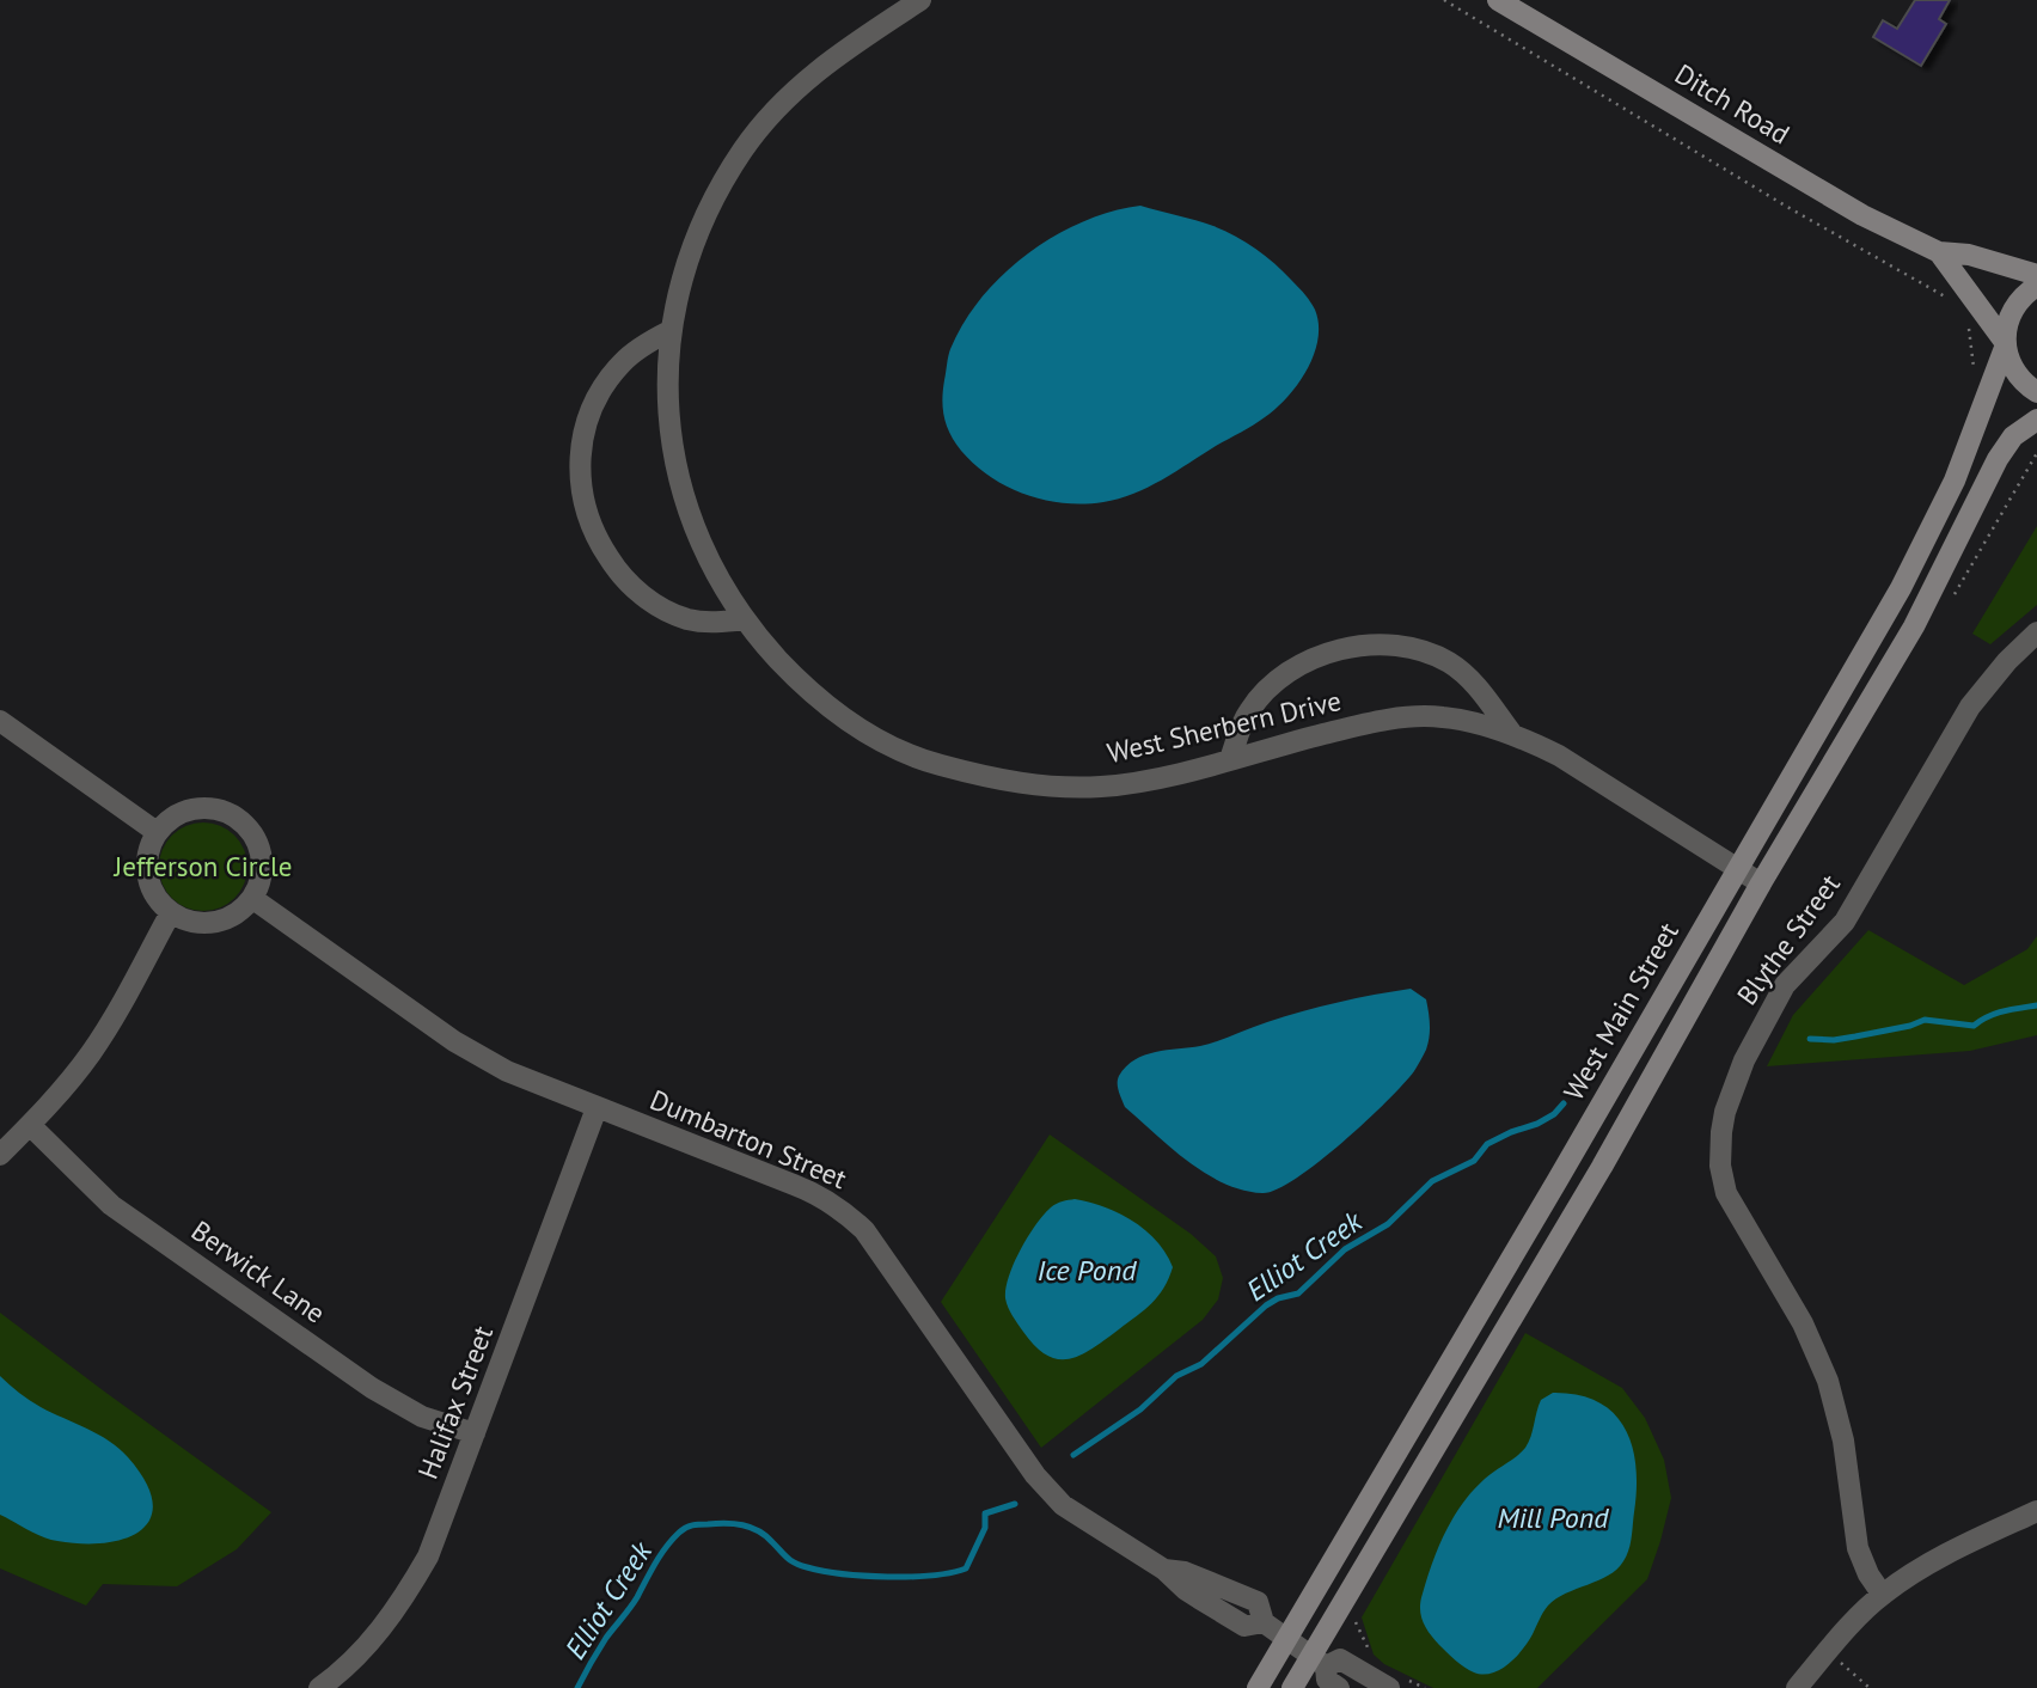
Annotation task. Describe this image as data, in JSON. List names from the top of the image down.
{
  "streets": {
    "street": [
      "Ditch Road",
      "West Sherbern Drive",
      "Blythe Street",
      "West Main Street",
      "Dumbarton Street",
      "Berwick Lane",
      "Halifax Street"
    ]
  },
  "crossings": [
    ["Ditch Road", "West Main Street"],
    ["West Sherbern Drive", "West Main Street"],
    ["West Main Street", "Dumbarton Street"],
    ["Dumbarton Street", "Halifax Street"],
    ["Berwick Lane", "Halifax Street"]
  ],
  "water": ["Elliot Creek", "Ice Pond", "Mill Pond"],
  "parks": ["Jefferson Circle"]
}
